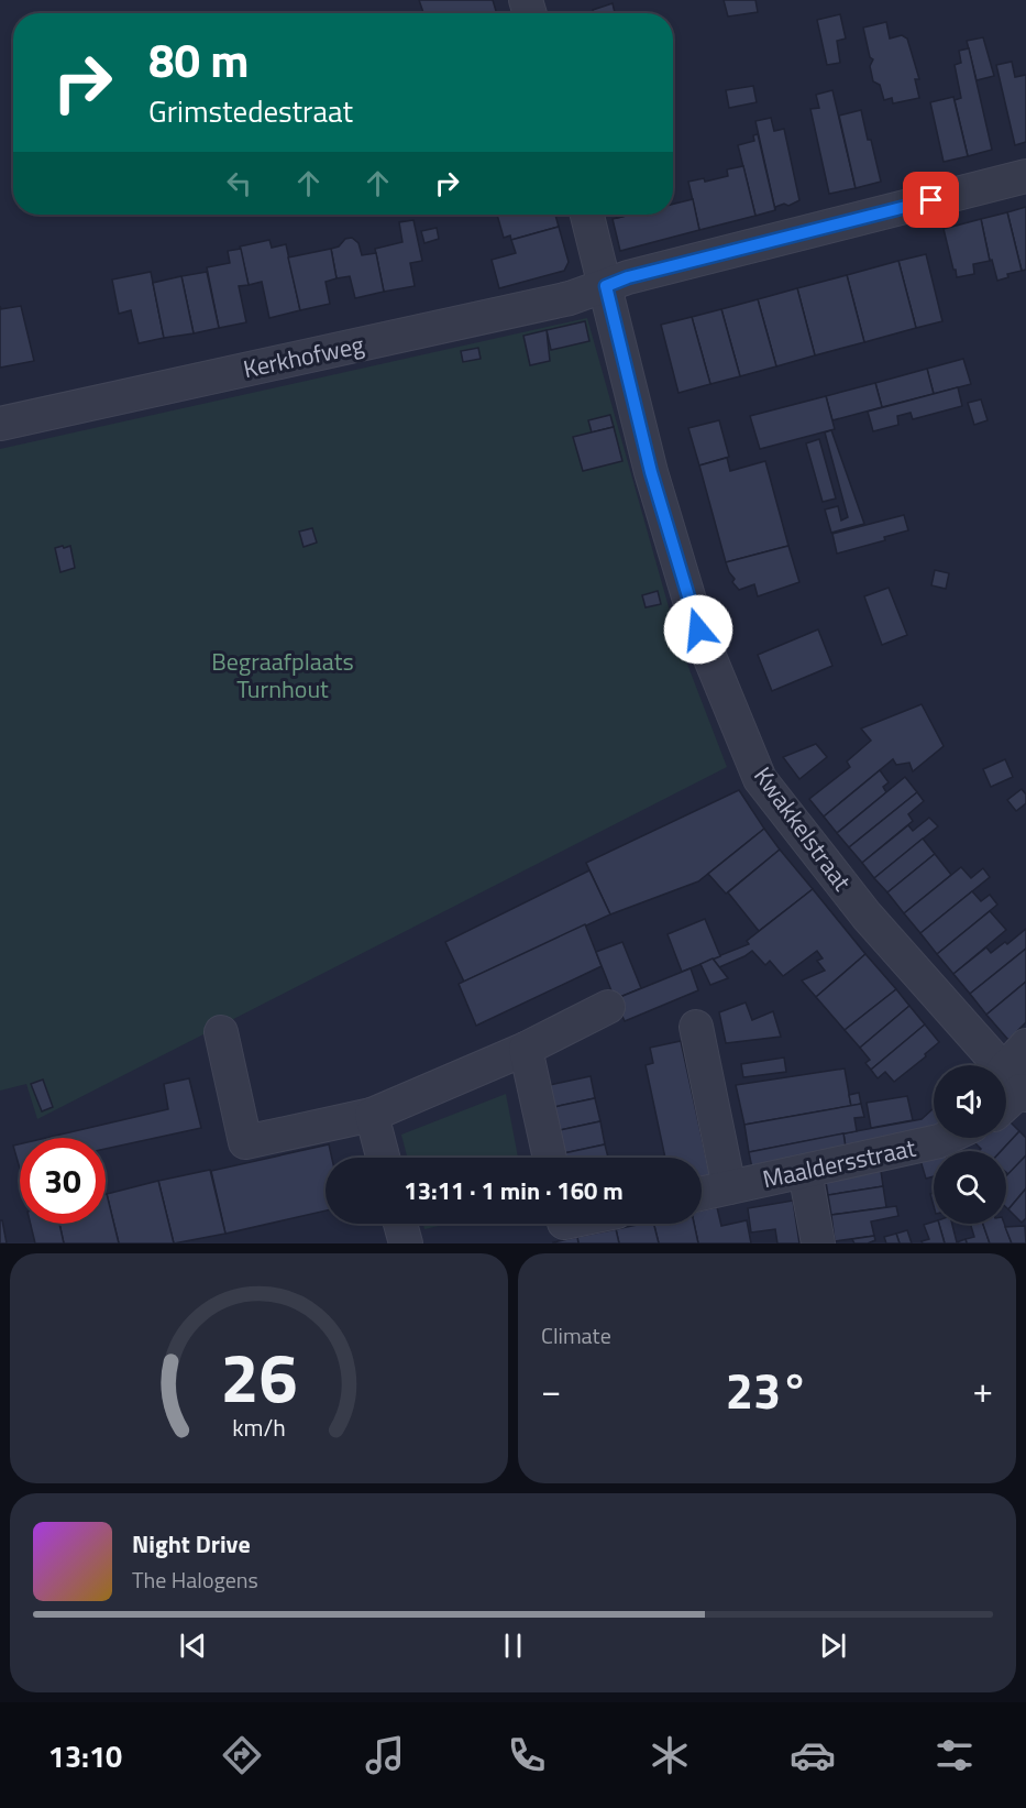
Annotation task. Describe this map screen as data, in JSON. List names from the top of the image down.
{
  "streets": {
    "street": ["Kerkhofweg", "Kwakkelstraat", "Maaldersstraat"]
  },
  "crossings": [
    ["Kerkhofweg", "Kwakkelstraat"]
  ],
  "parks": ["Begraafplaats Turnhout"],
  "page": {
    "turn": ["80 m", "Grimstedestraat"],
    "limit": "30",
    "trip": "13:11 · 1 min · 160 m",
    "tile": "Climate",
    "heat": ["−", "23°", "+"],
    "song": ["Night Drive", "The Halogens"],
    "tabs": "13:10",
    "gauge": ["26", "km/h"]
  }
}
